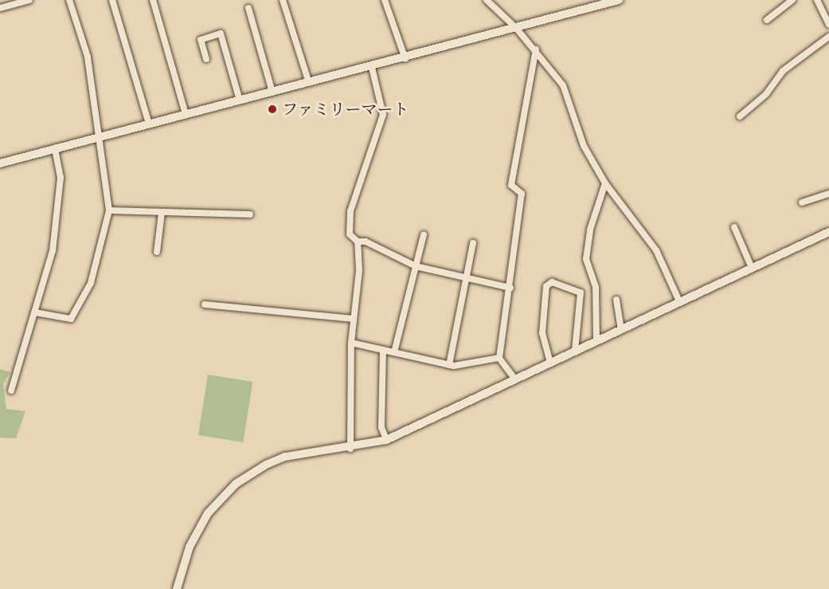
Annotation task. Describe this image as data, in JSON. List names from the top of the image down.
{
  "places": ["ファミリーマート"]
}
